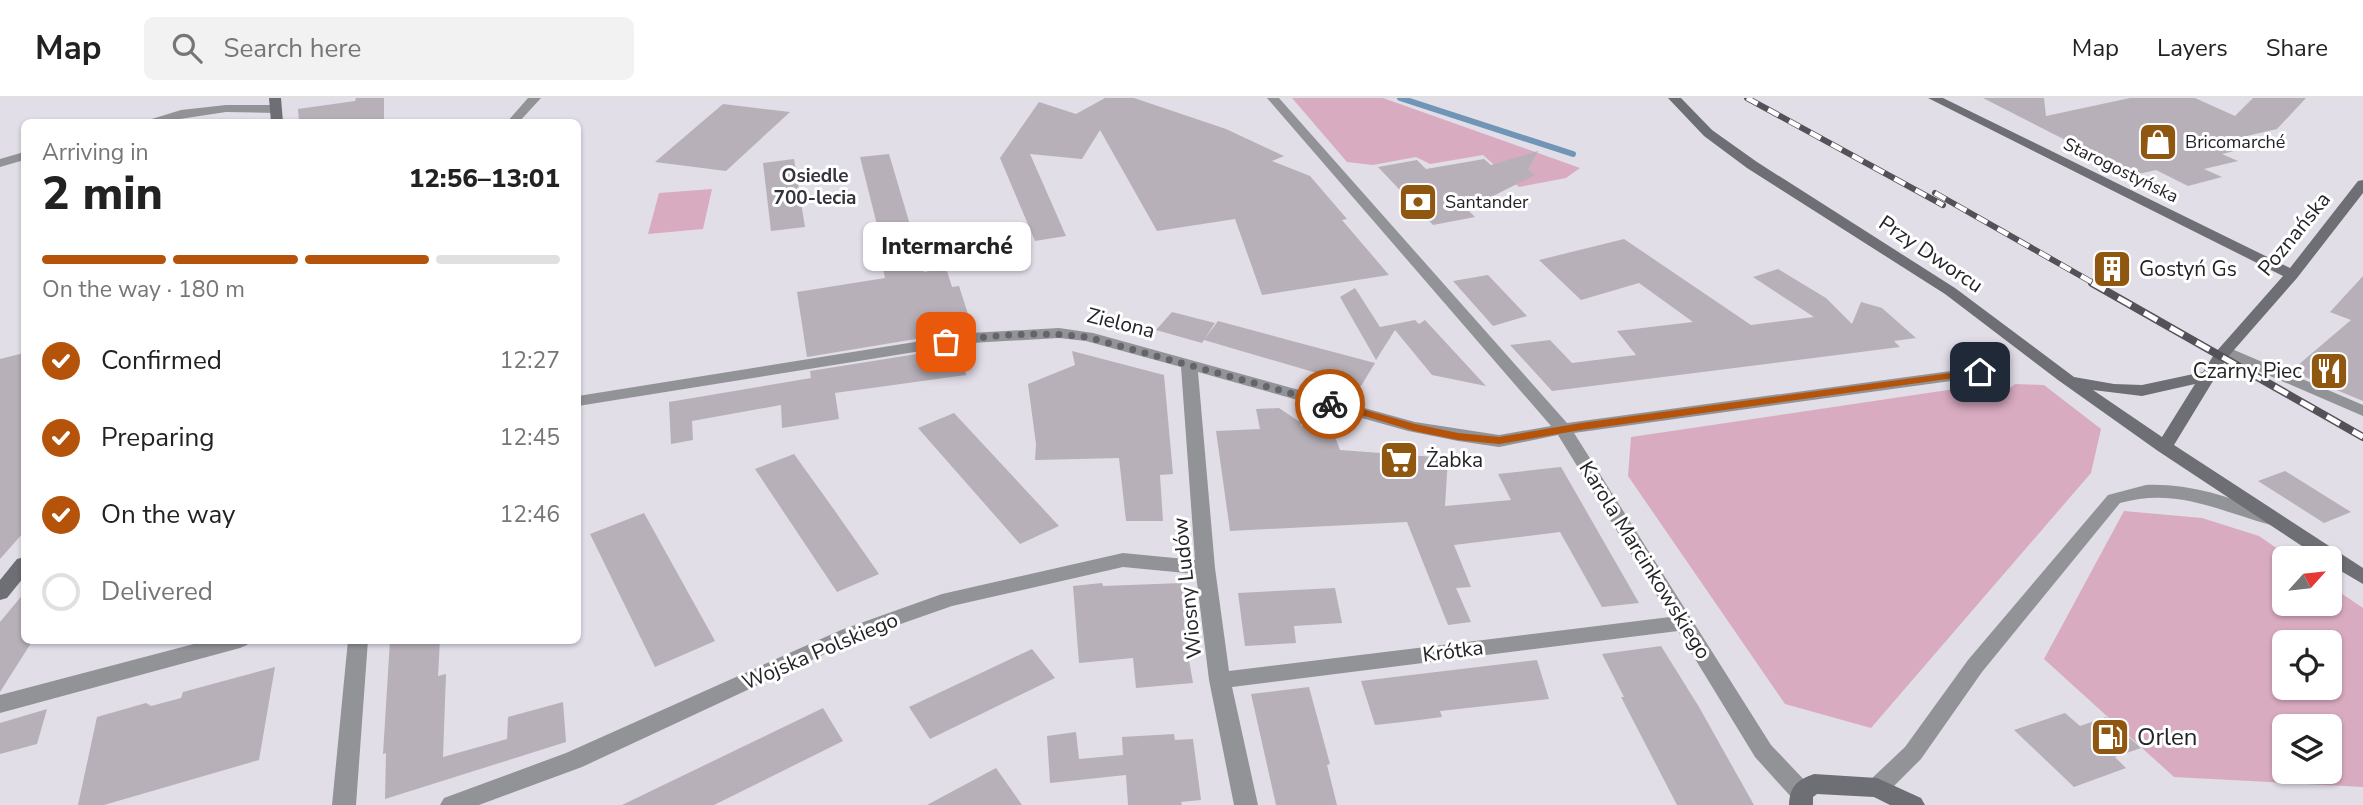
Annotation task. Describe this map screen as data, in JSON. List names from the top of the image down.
{
  "streets": {
    "street": [
      "Starogostyńska",
      "Poznańska",
      "Przy Dworcu",
      "Zielona",
      "Karola Marcinkowskiego",
      "Wiosny Ludów",
      "Wojska Polskiego",
      "Krótka"
    ]
  },
  "crossings": [
    ["Starogostyńska", "Poznańska"],
    ["Poznańska", "Przy Dworcu"],
    ["Zielona", "Karola Marcinkowskiego"],
    ["Zielona", "Wiosny Ludów"],
    ["Karola Marcinkowskiego", "Krótka"],
    ["Wiosny Ludów", "Wojska Polskiego"],
    ["Wiosny Ludów", "Krótka"]
  ],
  "districts": ["Osiedle 700-lecia"],
  "places": {
    "shop": ["Bricomarché"],
    "bank": ["Santander"],
    "building": ["Gostyń Gs"],
    "other": ["Intermarché"],
    "restaurant": ["Czarny Piec"],
    "supermarket": ["Żabka"],
    "fuel station": ["Orlen"]
  },
  "north": "top right",
  "page": {
    "header": "Map",
    "search": "Search here",
    "nav": ["Map", "Layers", "Share"],
    "heading": ["2 min", "Arriving in", "12:56–13:01"],
    "bubble": "Intermarché",
    "bar": "On the way · 180 m",
    "list": [
      ["Confirmed", "12:27"],
      ["Preparing", "12:45"],
      ["On the way", "12:46"],
      "Delivered"
    ]
  }
}
